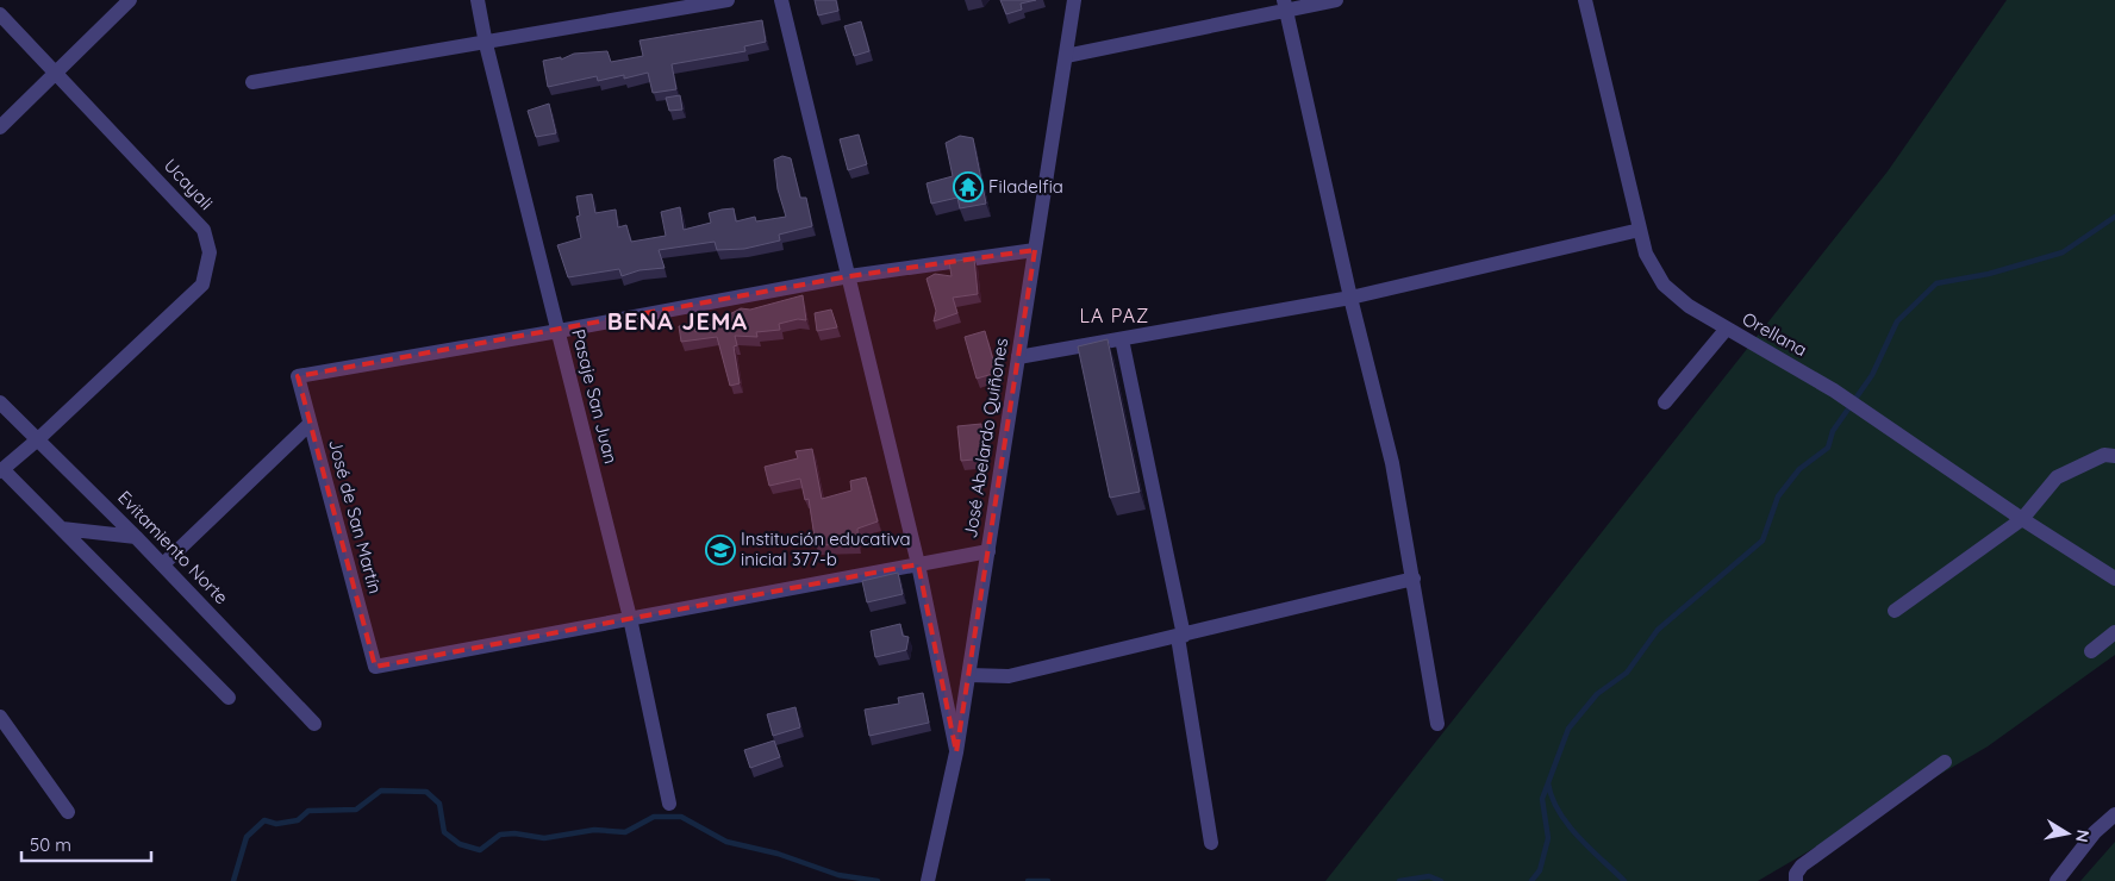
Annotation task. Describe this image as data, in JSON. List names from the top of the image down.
{
  "streets": {
    "street": [
      "Ucayali",
      "Orellana",
      "Pasaje San Juan",
      "José Abelardo Quiñones",
      "José de San Martín",
      "Evitamiento Norte"
    ]
  },
  "crossings": [
    ["Ucayali", "Evitamiento Norte"],
    ["Pasaje San Juan", "José de San Martín"]
  ],
  "districts": ["LA PAZ", "BENA JEMA"],
  "places": {
    "temple": ["Filadelfia"],
    "school or university": ["Institución educativa inicial 377-b"]
  },
  "scale_bar": "50 m",
  "north": "right"
}
